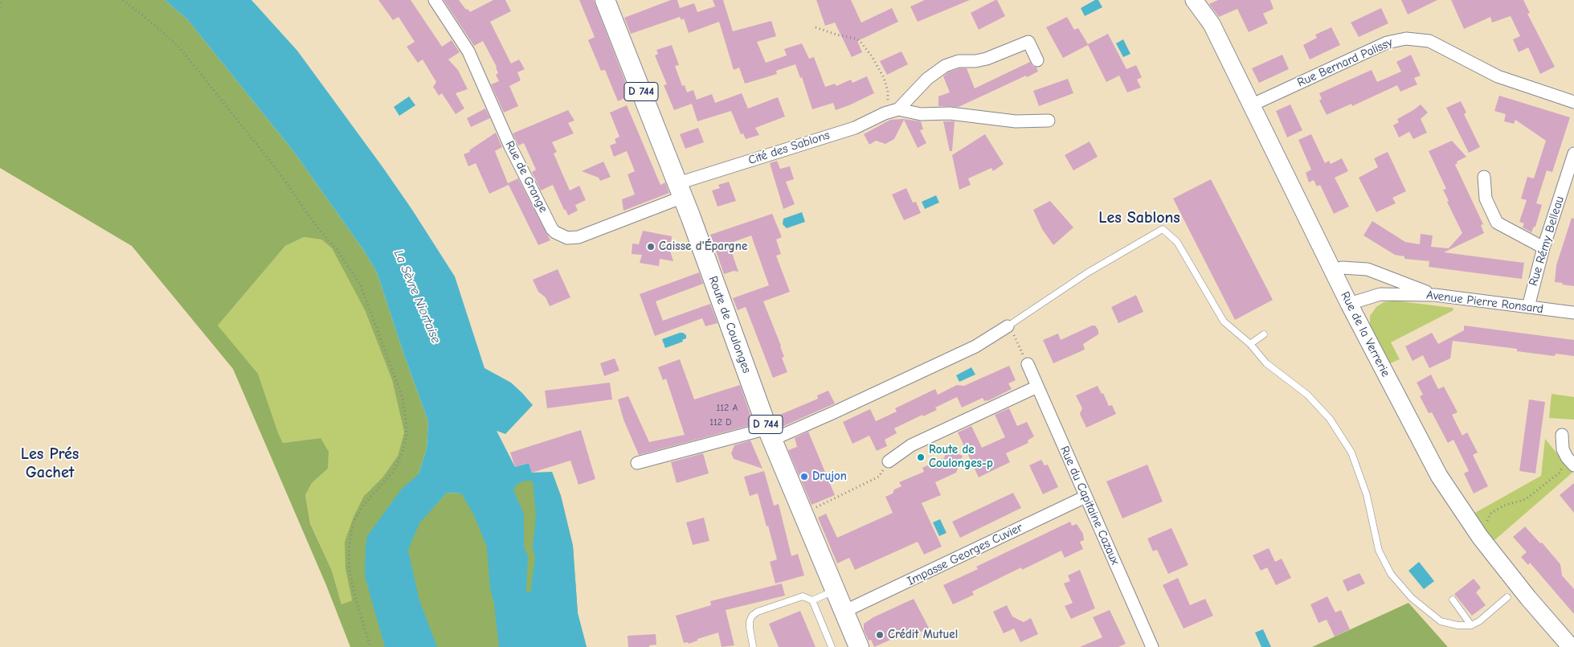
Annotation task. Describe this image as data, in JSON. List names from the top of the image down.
{
  "streets": {
    "main road": ["D 744", "Route de Coulonges"],
    "street": [
      "Rue Bernard Palissy",
      "Cité des Sablons",
      "Rue de Grange",
      "Rue Rémy Belleau",
      "Avenue Pierre Ronsard",
      "Rue de la Verrerie",
      "Rue du Capitaine Cazaux",
      "Impasse Georges Cuvier"
    ]
  },
  "crossings": [
    ["Rue Bernard Palissy", "Rue de la Verrerie"],
    ["Cité des Sablons", "Rue de Grange"],
    ["Cité des Sablons", "Route de Coulonges"],
    ["Rue de Grange", "Route de Coulonges"],
    ["Rue Rémy Belleau", "Avenue Pierre Ronsard"],
    ["Avenue Pierre Ronsard", "Rue de la Verrerie"],
    ["Route de Coulonges", "Impasse Georges Cuvier"],
    ["Rue du Capitaine Cazaux", "Impasse Georges Cuvier"]
  ],
  "districts": ["Les Sablons", "Les Prés Gachet"],
  "water": ["La Sèvre Niortaise"],
  "places": [
    "Caisse d'Épargne",
    "Route de Coulonges-p",
    "Drujon",
    "Crédit Mutuel"
  ],
  "house_numbers": ["112 A", "112 D"]
}
